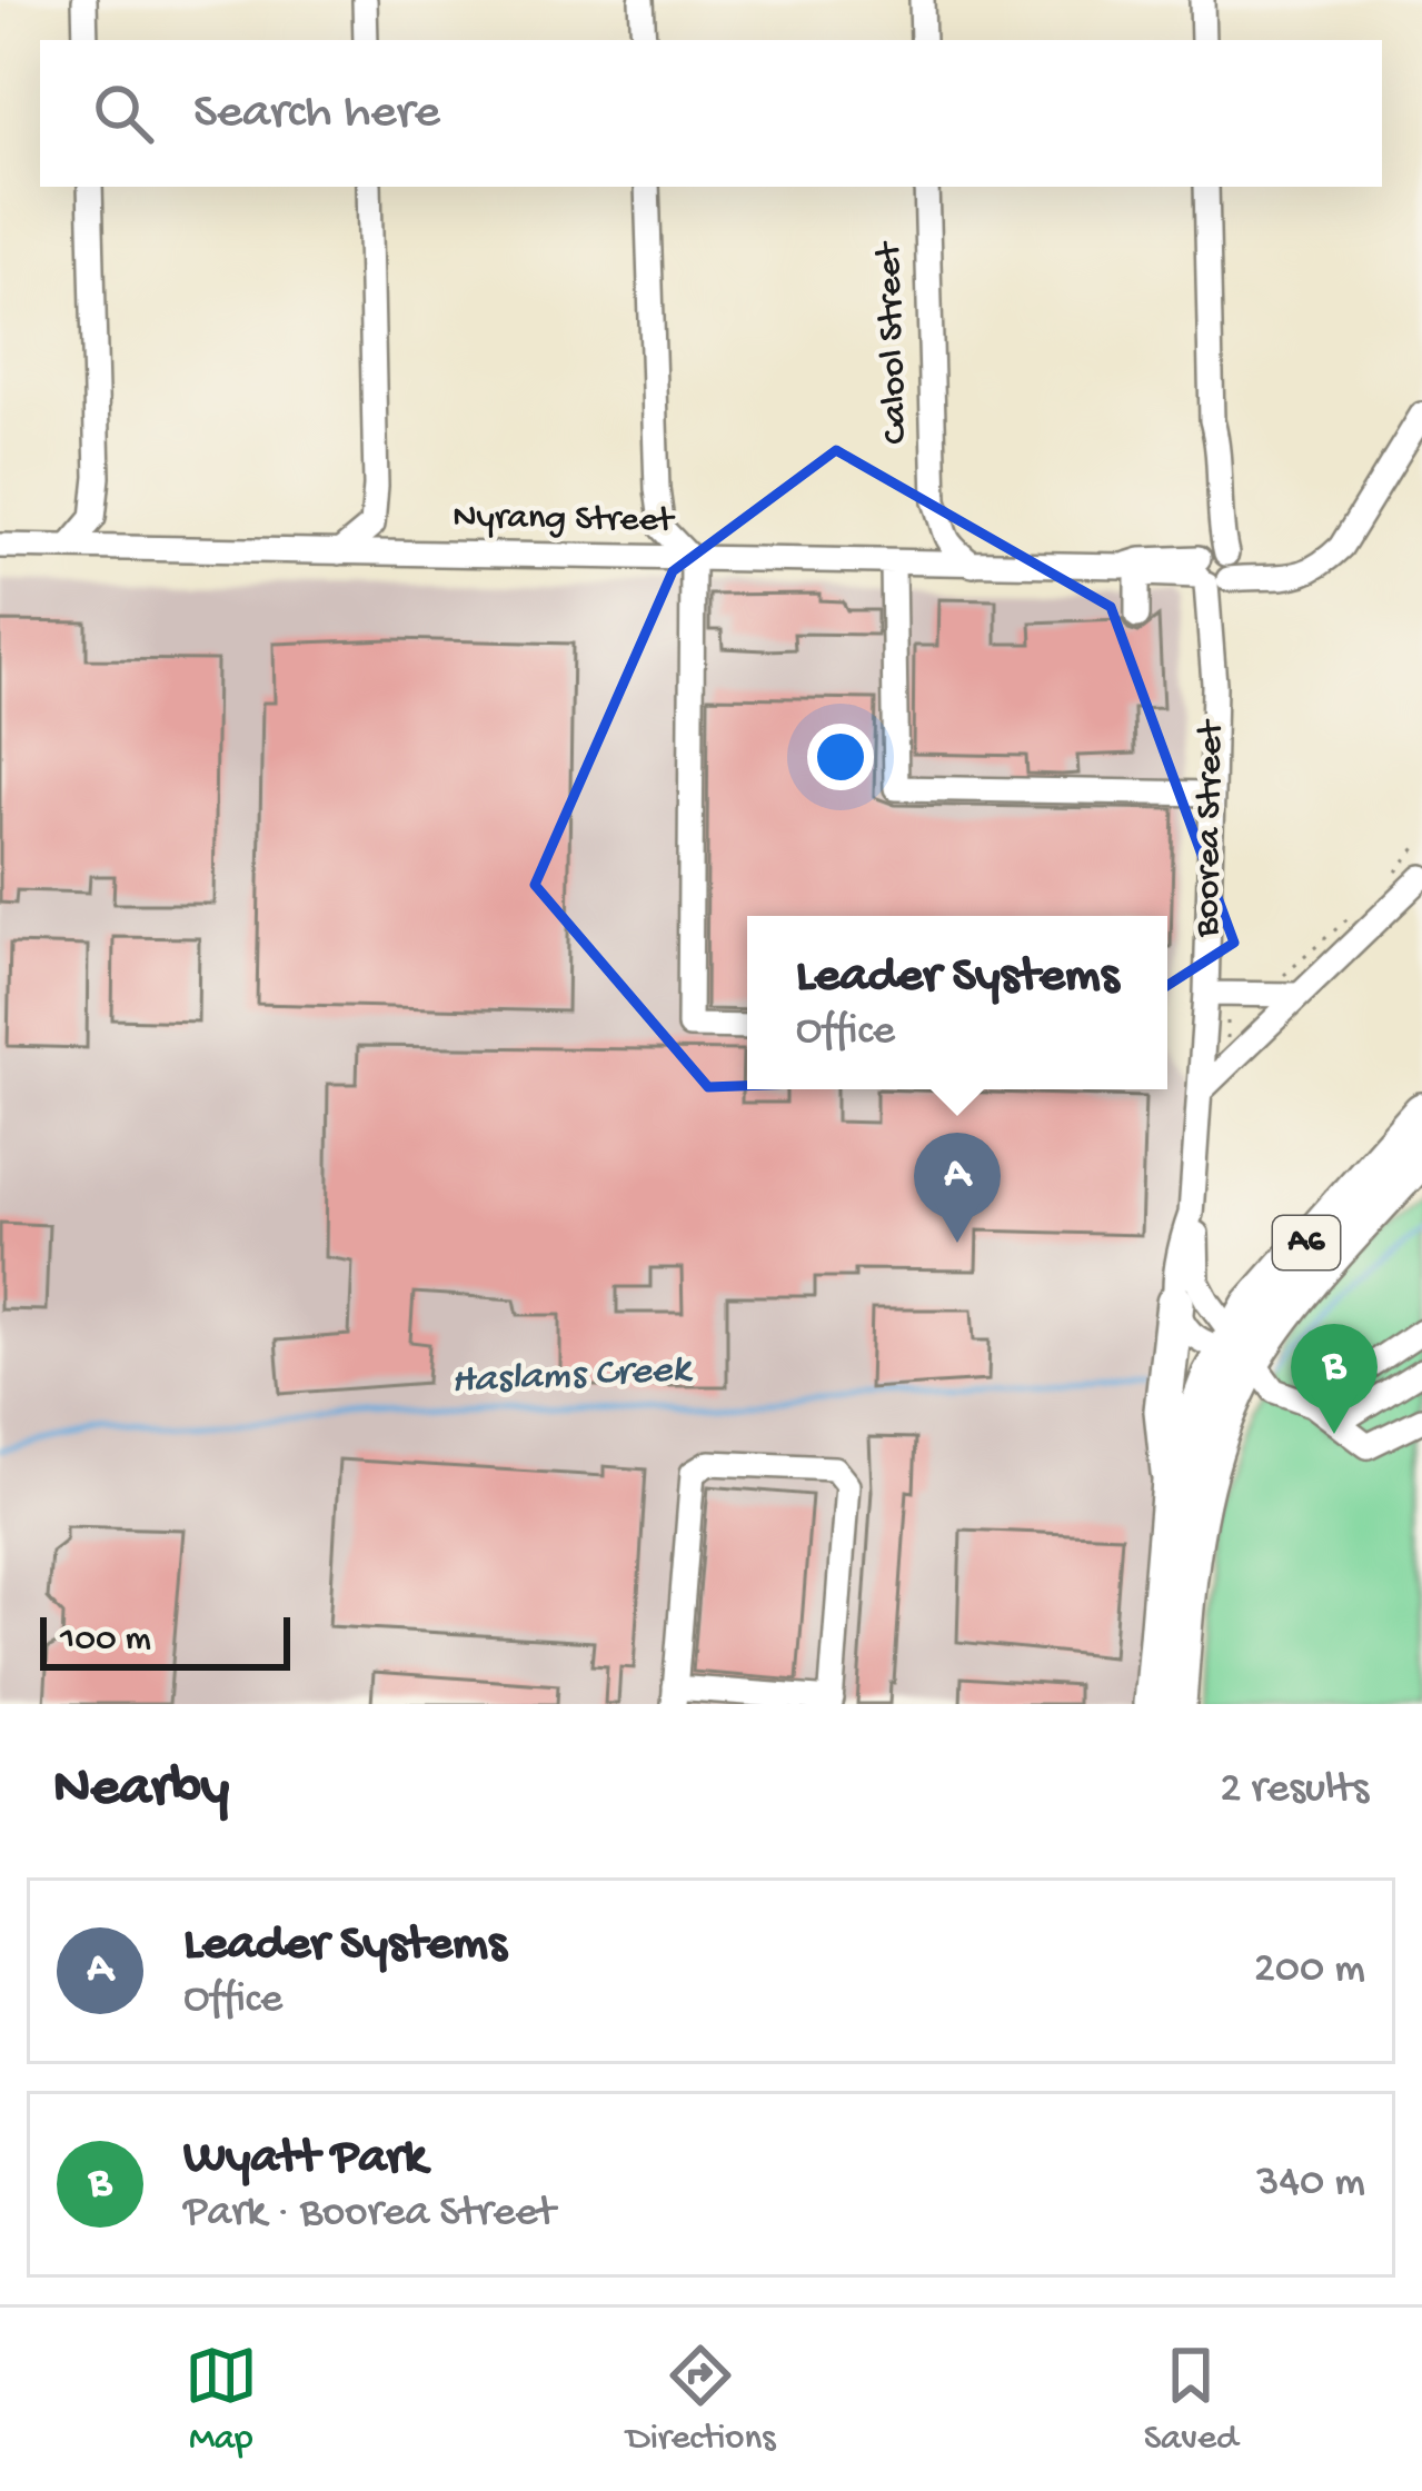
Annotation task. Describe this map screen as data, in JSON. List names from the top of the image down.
{
  "streets": {
    "highway": ["A6"],
    "street": ["Calool Street", "Nyrang Street", "Boorea Street"]
  },
  "crossings": [
    ["Calool Street", "Nyrang Street"],
    ["Nyrang Street", "Boorea Street"],
    ["Boorea Street", "A6"]
  ],
  "water": ["Haslams Creek"],
  "scale_bar": "100 m",
  "page": {
    "search": "Search here",
    "popup": ["Leader Systems", "Office"],
    "pins": ["A", "B"],
    "scale": "100 m",
    "heading": ["Nearby", "2 results"],
    "list": [
      {
        "mark": "A",
        "name": "Leader Systems",
        "note": "Office",
        "value": "200 m"
      },
      {
        "mark": "B",
        "name": "Wyatt Park",
        "note": "Park · Boorea Street",
        "value": "340 m"
      }
    ],
    "nav": ["Map", "Directions", "Saved"]
  }
}
